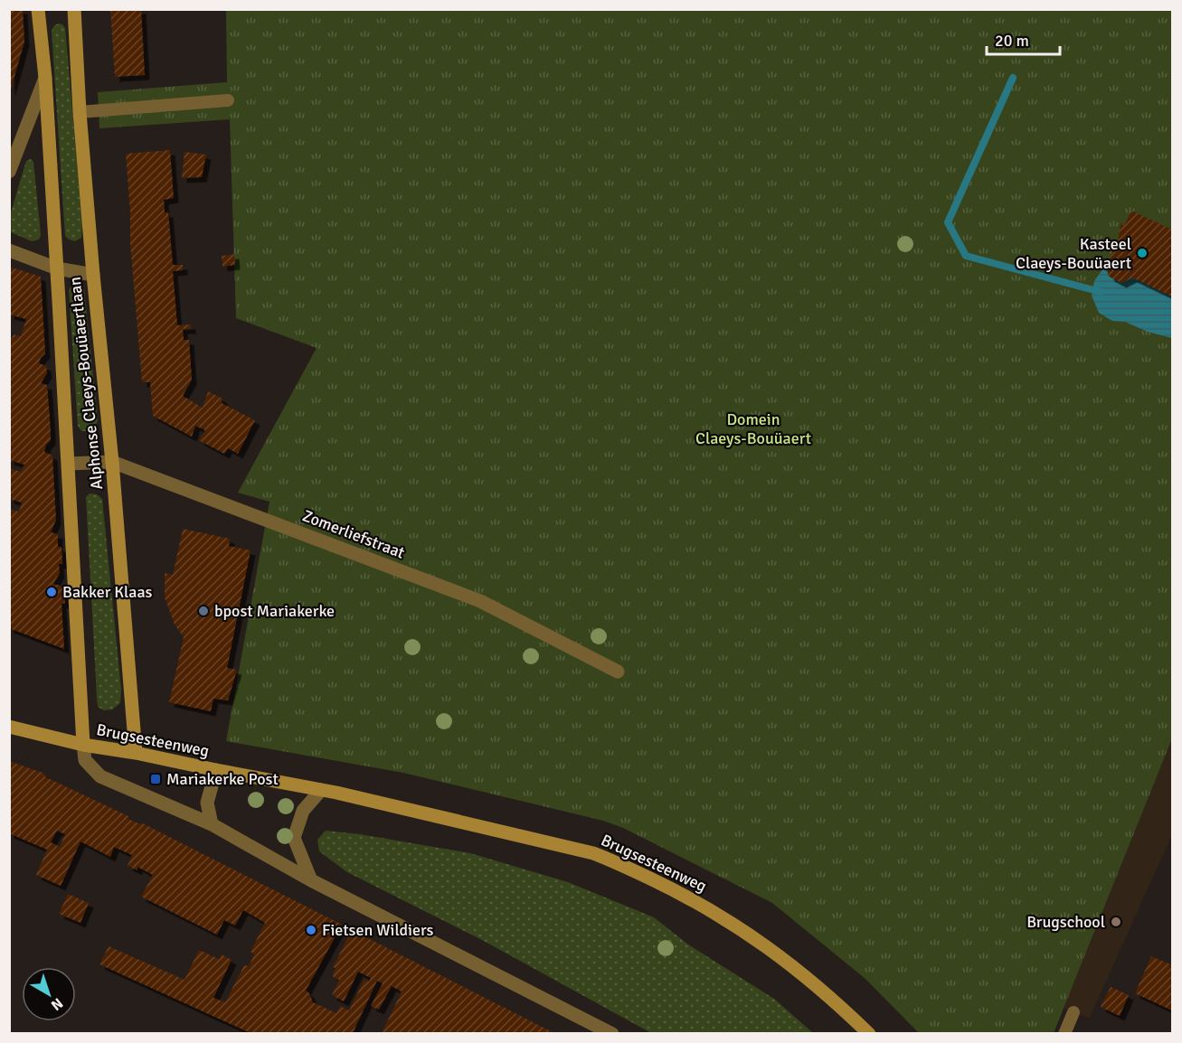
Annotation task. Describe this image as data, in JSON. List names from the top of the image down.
{
  "streets": {
    "street": ["Alphonse Claeys-Bouüaertlaan", "Zomerliefstraat", "Brugsesteenweg"]
  },
  "crossings": [
    ["Alphonse Claeys-Bouüaertlaan", "Zomerliefstraat"],
    ["Alphonse Claeys-Bouüaertlaan", "Brugsesteenweg"]
  ],
  "parks": ["Domein Claeys-Bouüaert"],
  "places": {
    "other": [
      "Kasteel Claeys-Bouüaert",
      "Bakker Klaas",
      "bpost Mariakerke",
      "Brugschool",
      "Fietsen Wildiers"
    ],
    "transit": ["Mariakerke Post"]
  },
  "scale_bar": "20 m",
  "north": "bottom right"
}
